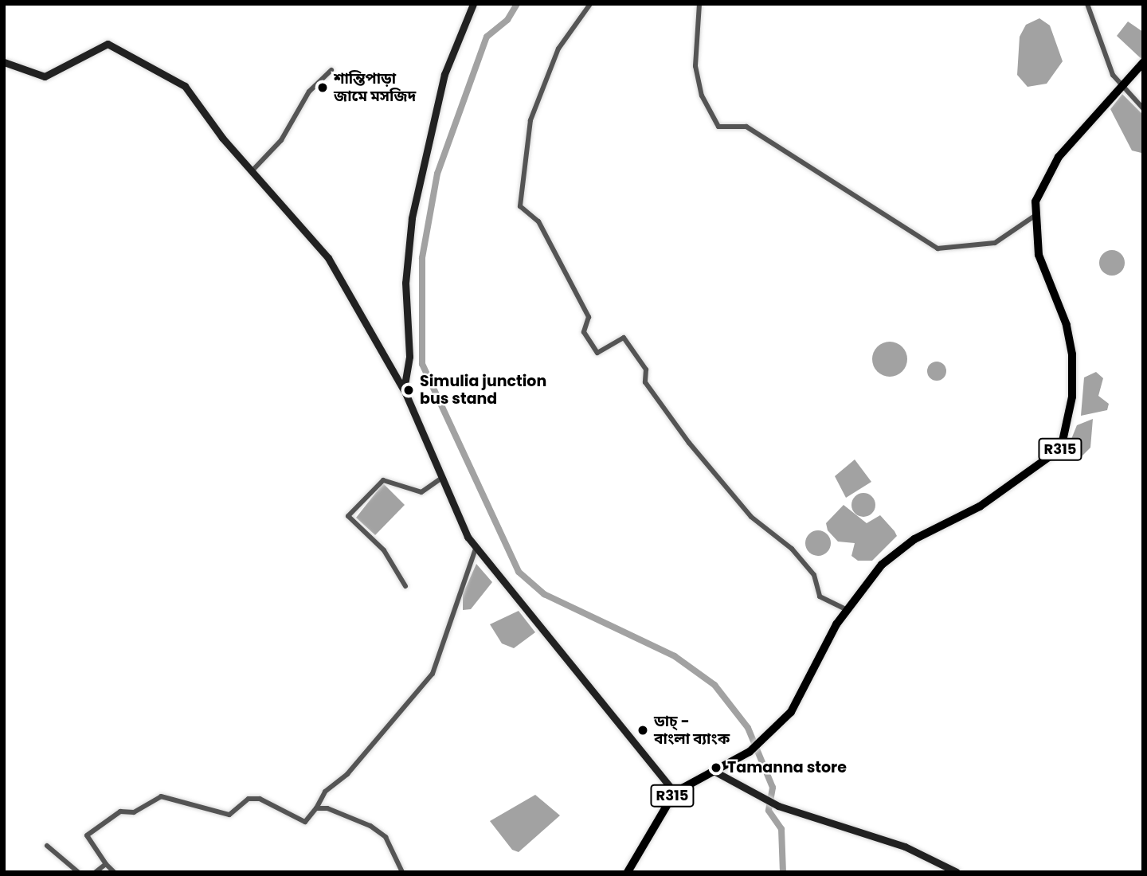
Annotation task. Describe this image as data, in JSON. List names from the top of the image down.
{
  "streets": {
    "main road": ["R315"]
  },
  "places": [
    "শান্তিপাড়া জামে মসজিদ",
    "Simulia junction bus stand",
    "ডাচ্ - বাংলা ব্যাংক",
    "Tamanna store"
  ]
}
